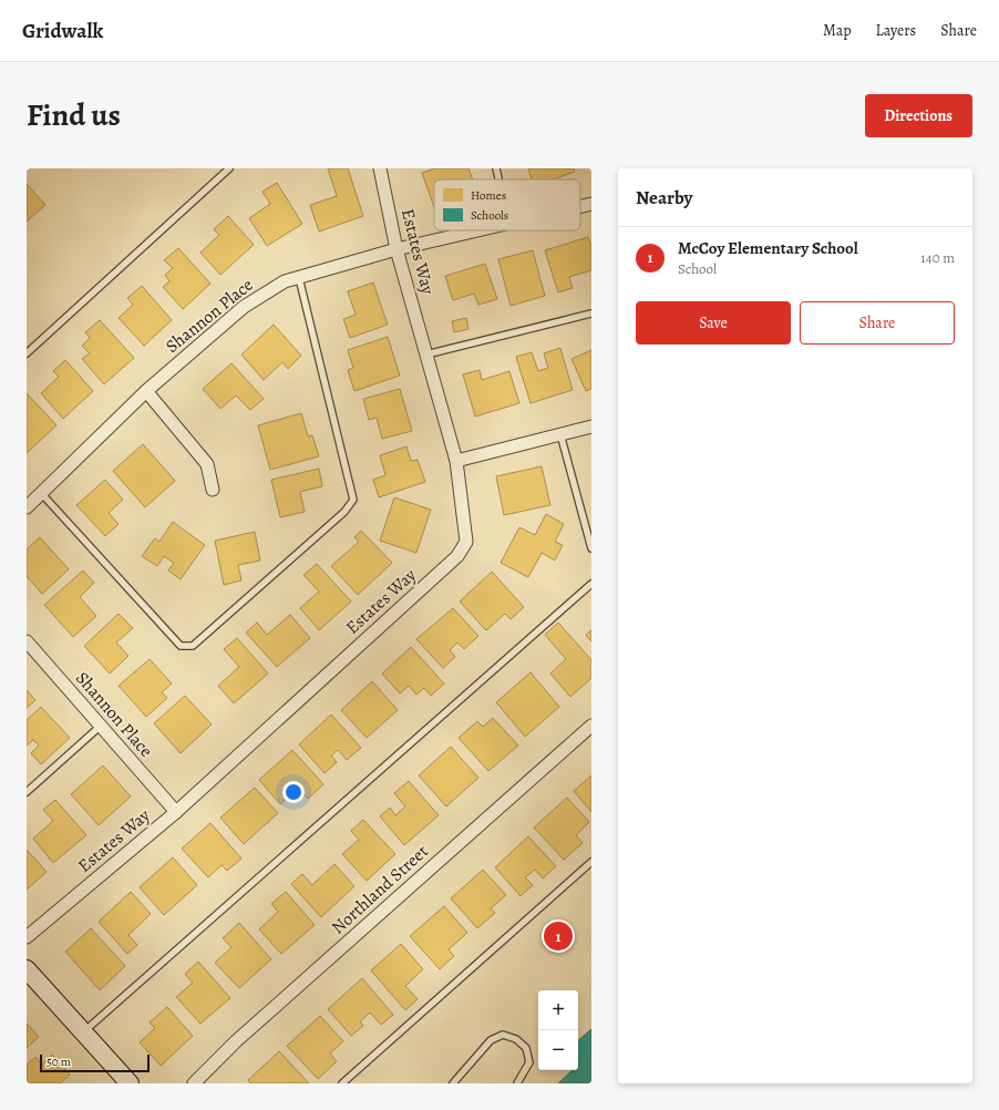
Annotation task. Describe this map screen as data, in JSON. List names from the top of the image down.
{
  "streets": {
    "street": ["Estates Way", "Shannon Place", "Northland Street"]
  },
  "crossings": [
    ["Estates Way", "Shannon Place"]
  ],
  "legend": ["Homes", "Schools"],
  "scale_bar": "50 m",
  "page": {
    "header": "Gridwalk",
    "nav": ["Map", "Layers", "Share"],
    "title": "Find us",
    "buttons": [
      "Directions",
      ["Save", "Share"]
    ],
    "heading": "Nearby",
    "list": [
      {
        "mark": "1",
        "name": "McCoy Elementary School",
        "note": "School",
        "value": "140 m"
      }
    ],
    "pins": "1",
    "map_buttons": ["+", "−"],
    "scale": "50 m"
  }
}
